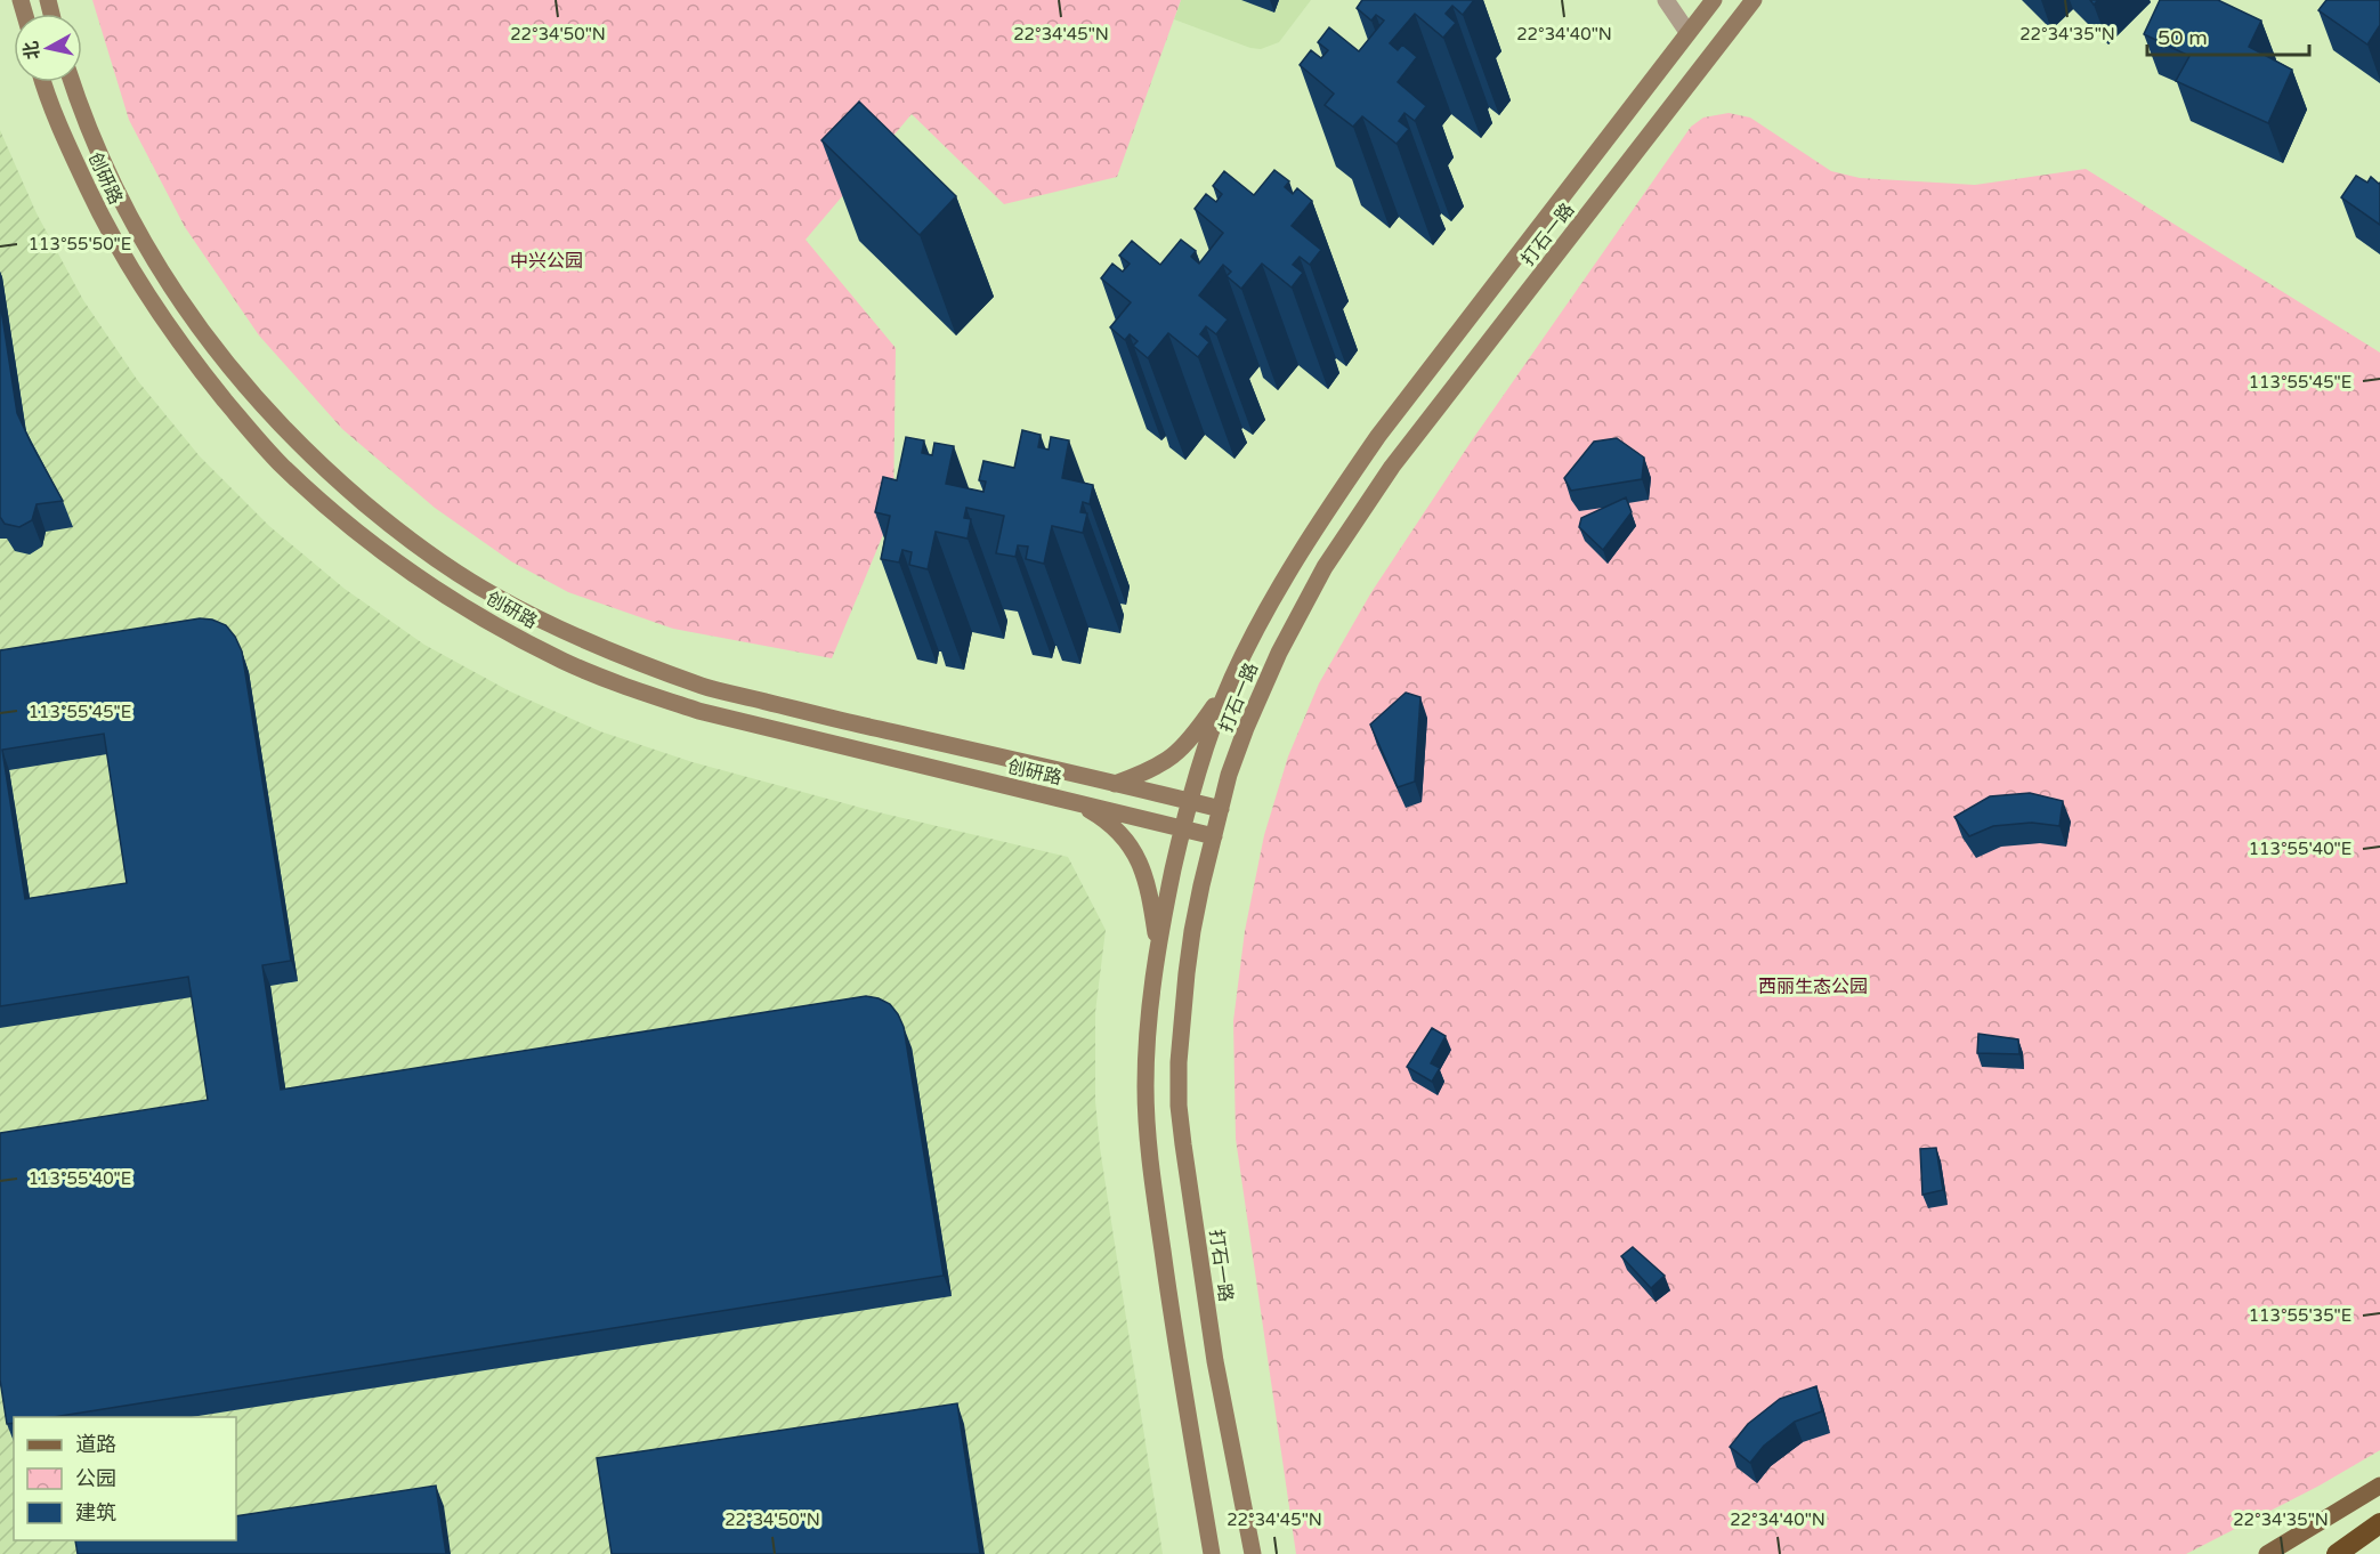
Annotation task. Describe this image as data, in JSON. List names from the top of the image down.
{
  "streets": {
    "main road": ["创研路", "打石一路"]
  },
  "crossings": [
    ["创研路", "打石一路"]
  ],
  "parks": ["中兴公园", "西丽生态公园"],
  "legend": ["道路", "公园", "建筑"],
  "scale_bar": "50 m",
  "north": "left",
  "coordinates": [
    "22°34'50\"N",
    "22°34'45\"N",
    "22°34'40\"N",
    "22°34'35\"N",
    "113°55'50\"E",
    "113°55'45\"E",
    "113°55'40\"E",
    "113°55'35\"E"
  ]
}
